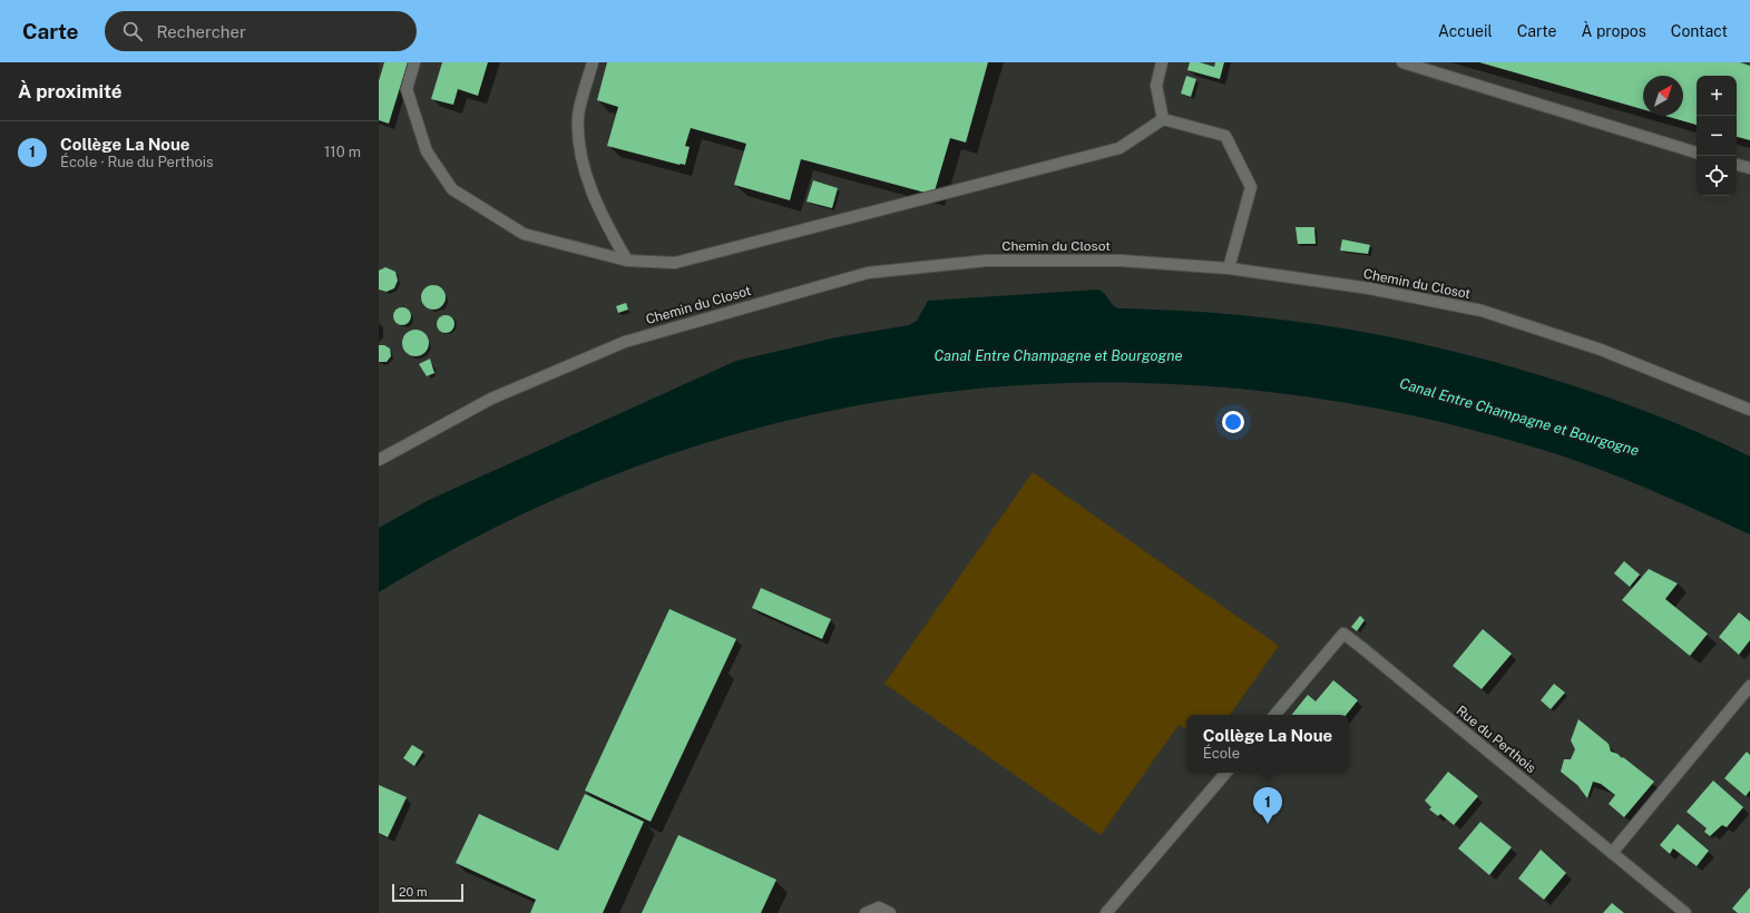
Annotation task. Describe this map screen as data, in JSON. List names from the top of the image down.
{
  "streets": {
    "street": ["Chemin du Closot", "Rue du Perthois"]
  },
  "water": ["Canal Entre Champagne et Bourgogne"],
  "scale_bar": "20 m",
  "north": "top right",
  "page": {
    "header": "Carte",
    "search": "Rechercher",
    "nav": [
      "Accueil",
      "Carte",
      "À propos",
      "Contact"
    ],
    "heading": "À proximité",
    "map_buttons": ["+", "−"],
    "list": [
      {
        "mark": "1",
        "name": "Collège La Noue",
        "note": "École · Rue du Perthois",
        "value": "110 m"
      }
    ],
    "popup": ["Collège La Noue", "École"],
    "pins": "1",
    "scale": "20 m"
  }
}
